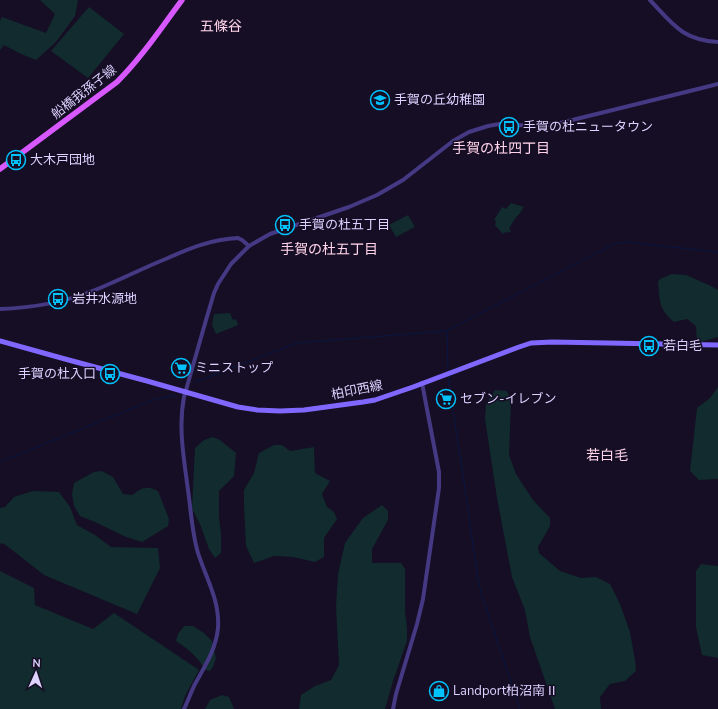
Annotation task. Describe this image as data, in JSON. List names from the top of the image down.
{
  "streets": {
    "main road": ["船橋我孫子線", "柏印西線"]
  },
  "districts": [
    "五條谷",
    "手賀の杜四丁目",
    "手賀の杜五丁目",
    "若白毛"
  ],
  "places": {
    "school or university": ["手賀の丘幼稚園"],
    "bus stop": [
      "手賀の杜ニュータウン",
      "大木戸団地",
      "手賀の杜五丁目",
      "岩井水源地",
      "若白毛",
      "手賀の杜入口"
    ],
    "supermarket": ["ミニストップ", "セブン-イレブン"],
    "shop": ["Landport柏沼南Ⅱ"]
  },
  "north": "top"
}
